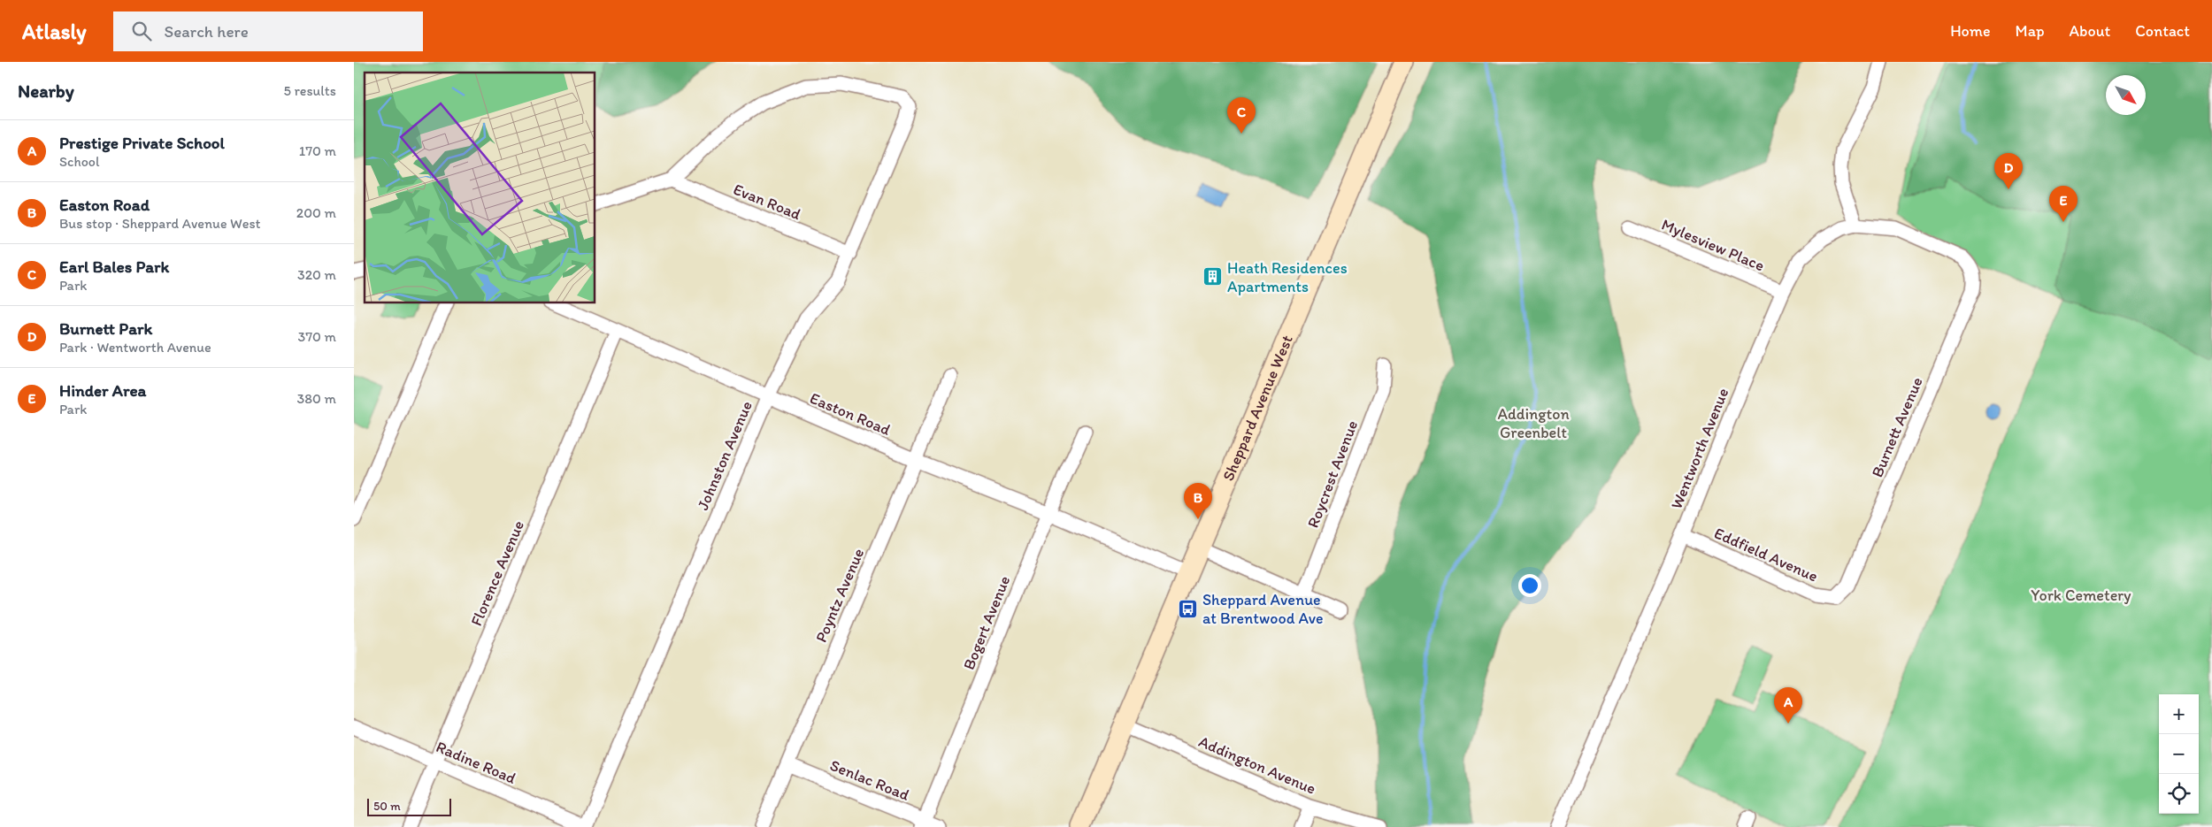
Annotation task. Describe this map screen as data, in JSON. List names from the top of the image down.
{
  "streets": {
    "main road": ["Sheppard Avenue West"],
    "street": [
      "Evan Road",
      "Mylesview Place",
      "Easton Road",
      "Burnett Avenue",
      "Wentworth Avenue",
      "Johnston Avenue",
      "Roycrest Avenue",
      "Eddfield Avenue",
      "Florence Avenue",
      "Poyntz Avenue",
      "Bogert Avenue",
      "Radine Road",
      "Addington Avenue",
      "Senlac Road"
    ]
  },
  "crossings": [
    ["Evan Road", "Johnston Avenue"],
    ["Mylesview Place", "Wentworth Avenue"],
    ["Sheppard Avenue West", "Easton Road"],
    ["Sheppard Avenue West", "Addington Avenue"],
    ["Easton Road", "Johnston Avenue"],
    ["Easton Road", "Florence Avenue"],
    ["Easton Road", "Poyntz Avenue"],
    ["Easton Road", "Bogert Avenue"],
    ["Burnett Avenue", "Wentworth Avenue"],
    ["Burnett Avenue", "Eddfield Avenue"],
    ["Wentworth Avenue", "Eddfield Avenue"],
    ["Johnston Avenue", "Radine Road"],
    ["Florence Avenue", "Radine Road"],
    ["Poyntz Avenue", "Senlac Road"],
    ["Bogert Avenue", "Senlac Road"]
  ],
  "parks": ["Addington Greenbelt", "York Cemetery"],
  "places": {
    "building": ["Heath Residences Apartments"],
    "bus stop": ["Sheppard Avenue at Brentwood Ave"]
  },
  "scale_bar": "50 m",
  "north": "bottom right",
  "page": {
    "header": "Atlasly",
    "search": "Search here",
    "nav": [
      "Home",
      "Map",
      "About",
      "Contact"
    ],
    "heading": ["Nearby", "5 results"],
    "pins": [
      "C",
      "D",
      "E",
      "B",
      "A"
    ],
    "list": [
      {
        "mark": "A",
        "name": "Prestige Private School",
        "note": "School",
        "value": "170 m"
      },
      {
        "mark": "B",
        "name": "Easton Road",
        "note": "Bus stop · Sheppard Avenue West",
        "value": "200 m"
      },
      {
        "mark": "C",
        "name": "Earl Bales Park",
        "note": "Park",
        "value": "320 m"
      },
      {
        "mark": "D",
        "name": "Burnett Park",
        "note": "Park · Wentworth Avenue",
        "value": "370 m"
      },
      {
        "mark": "E",
        "name": "Hinder Area",
        "note": "Park",
        "value": "380 m"
      }
    ],
    "map_buttons": ["+", "−"],
    "scale": "50 m"
  }
}
